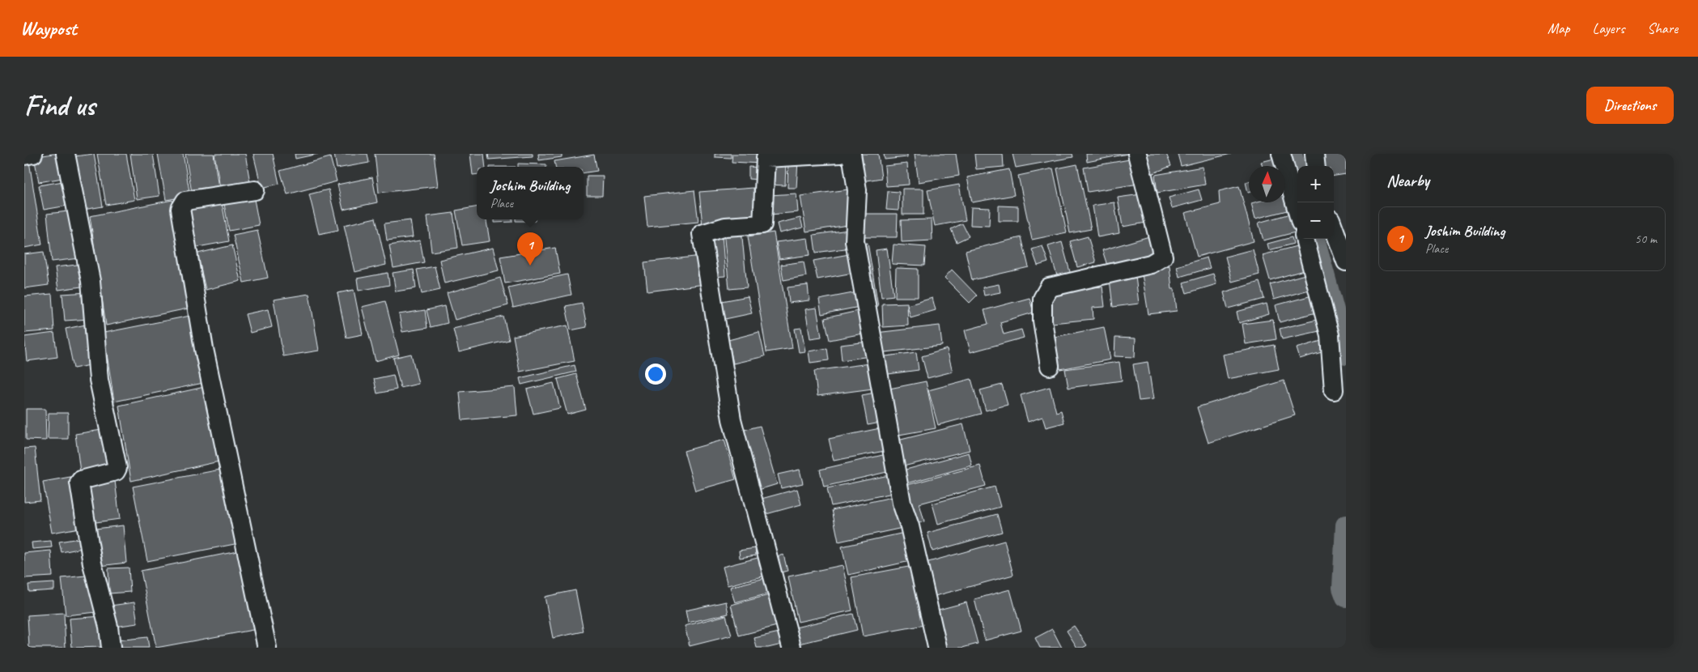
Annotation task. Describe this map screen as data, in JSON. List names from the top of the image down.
{
  "north": "top",
  "page": {
    "header": "Waypost",
    "nav": ["Map", "Layers", "Share"],
    "buttons": "Directions",
    "title": "Find us",
    "heading": "Nearby",
    "map_buttons": ["+", "−"],
    "popup": ["Joshim Building", "Place"],
    "list": [
      {
        "mark": "1",
        "name": "Joshim Building",
        "note": "Place",
        "value": "50 m"
      }
    ],
    "pins": "1"
  }
}
